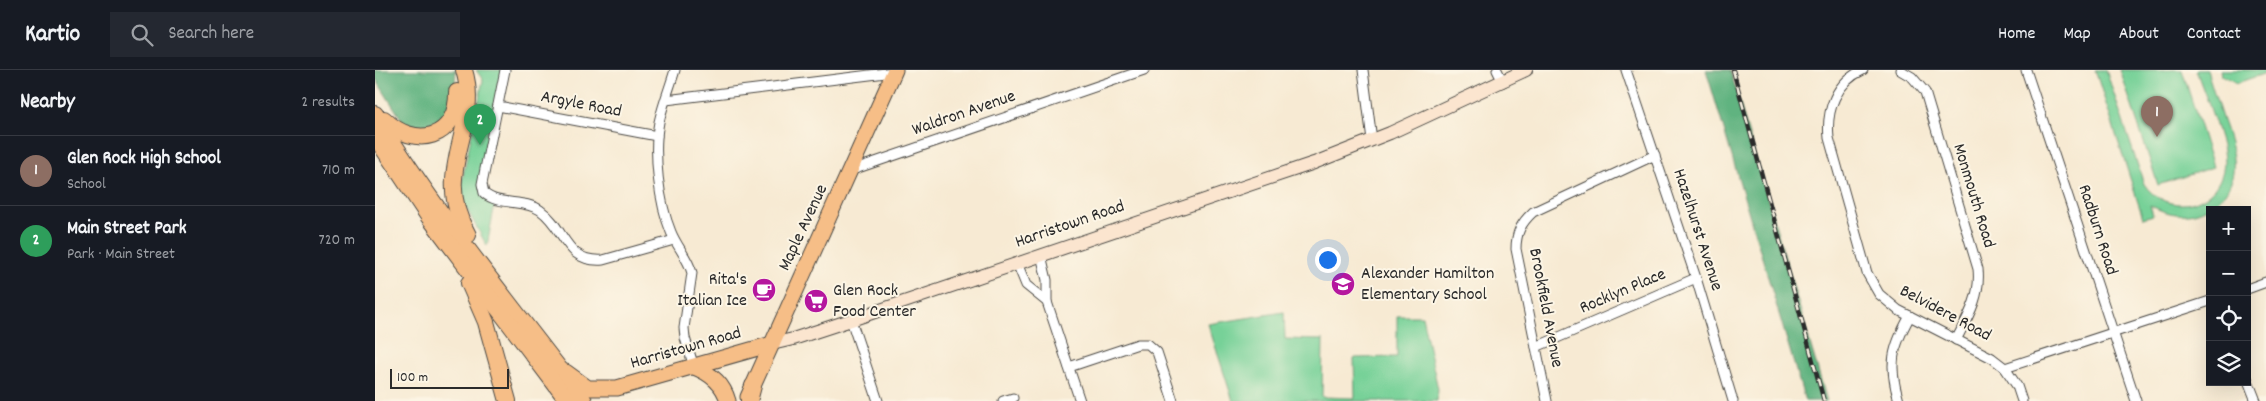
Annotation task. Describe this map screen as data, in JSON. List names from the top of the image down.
{
  "streets": {
    "main road": ["Harristown Road", "Maple Avenue"],
    "street": [
      "Argyle Road",
      "Waldron Avenue",
      "Monmouth Road",
      "Hazelhurst Avenue",
      "Radburn Road",
      "Rocklyn Place",
      "Brookfield Avenue",
      "Belvidere Road"
    ]
  },
  "crossings": [
    ["Waldron Avenue", "Maple Avenue"],
    ["Monmouth Road", "Belvidere Road"],
    ["Harristown Road", "Maple Avenue"],
    ["Hazelhurst Avenue", "Rocklyn Place"],
    ["Hazelhurst Avenue", "Brookfield Avenue"],
    ["Rocklyn Place", "Brookfield Avenue"]
  ],
  "places": {
    "school or university": ["Alexander Hamilton Elementary School"],
    "cafe": ["Rita's Italian Ice"],
    "supermarket": ["Glen Rock Food Center"]
  },
  "scale_bar": "100 m",
  "page": {
    "header": "Kartio",
    "search": "Search here",
    "nav": [
      "Home",
      "Map",
      "About",
      "Contact"
    ],
    "heading": ["Nearby", "2 results"],
    "pins": ["1", "2"],
    "list": [
      {
        "mark": "1",
        "name": "Glen Rock High School",
        "note": "School",
        "value": "710 m"
      },
      {
        "mark": "2",
        "name": "Main Street Park",
        "note": "Park · Main Street",
        "value": "720 m"
      }
    ],
    "map_buttons": ["+", "−"],
    "scale": "100 m"
  }
}
